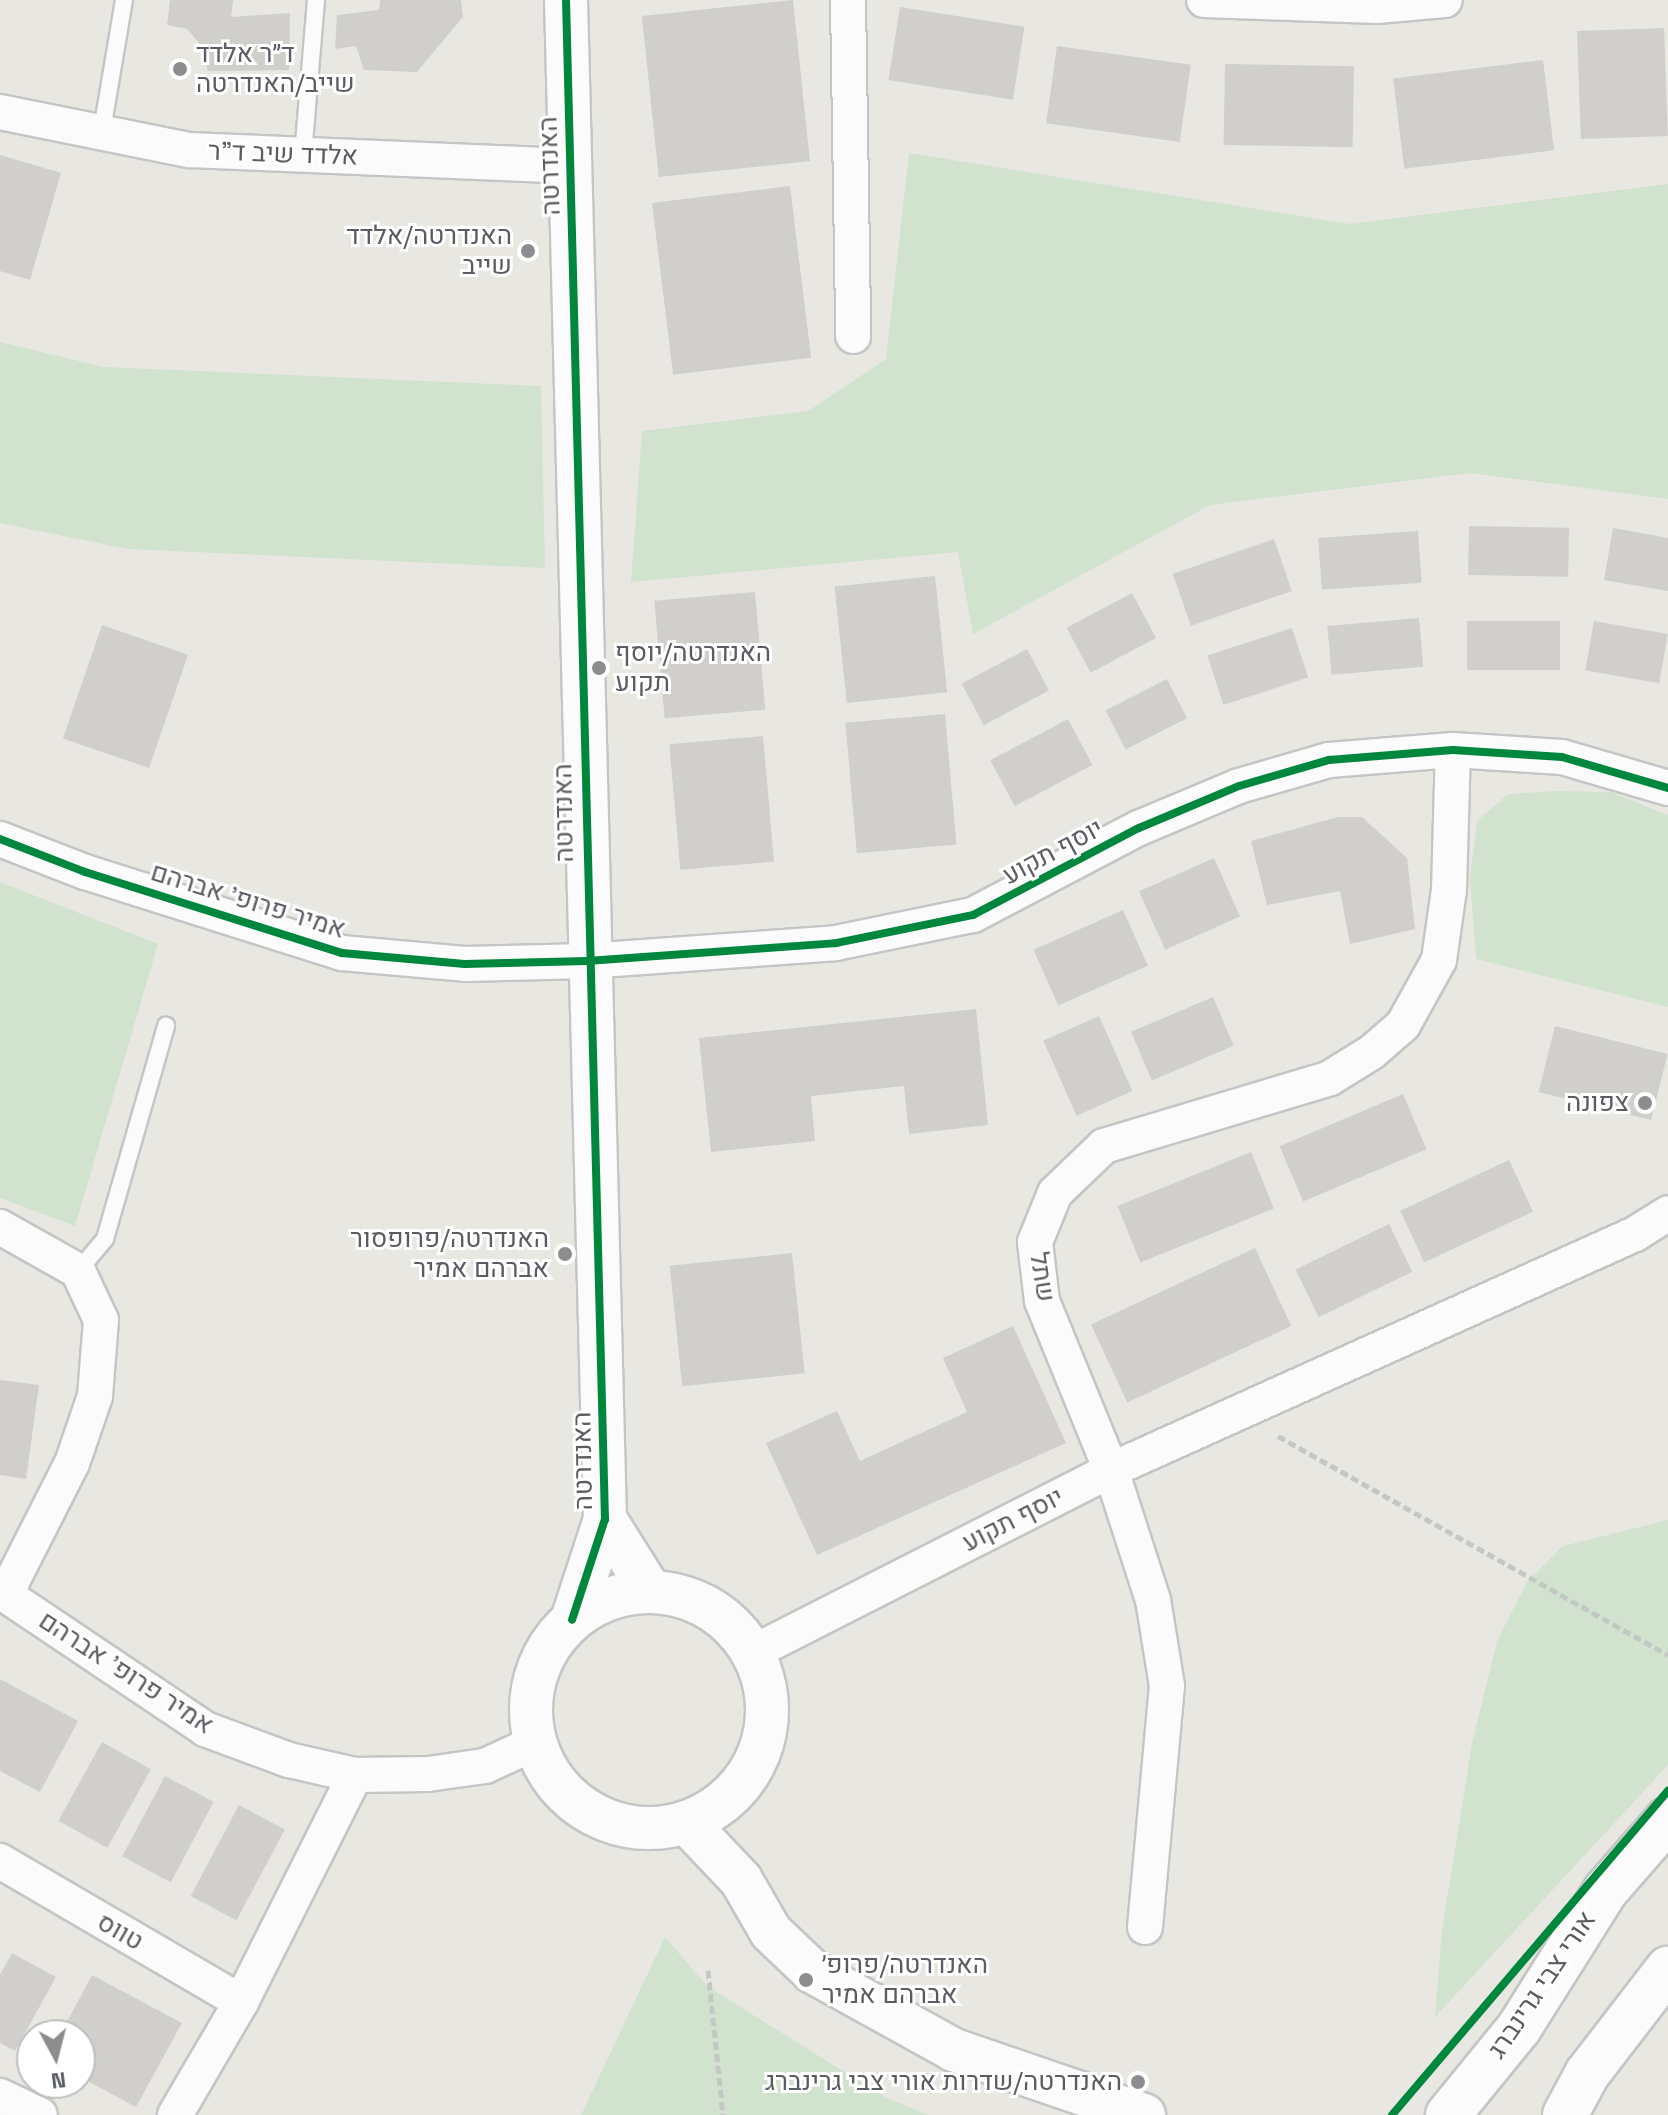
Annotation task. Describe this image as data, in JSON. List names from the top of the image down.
{
  "streets": {
    "main road": ["אורי צבי גרינברג"],
    "street": [
      "אלדד שיב ד\"ר",
      "האנדרטה",
      "יוסף תקוע",
      "אמיר פרופ' אברהם",
      "שתל",
      "טווס"
    ]
  },
  "crossings": [
    ["אלדד שיב ד\"ר", "האנדרטה"],
    ["האנדרטה", "יוסף תקוע"],
    ["האנדרטה", "אמיר פרופ' אברהם"],
    ["יוסף תקוע", "אמיר פרופ' אברהם"],
    ["יוסף תקוע", "שתל"]
  ],
  "places": [
    "ד״ר אלדד שייב/האנדרטה",
    "האנדרטה/אלדד שייב",
    "האנדרטה/יוסף תקוע",
    "צפונה",
    "האנדרטה/פרופסור אברהם אמיר",
    "האנדרטה/פרופ׳ אברהם אמיר",
    "האנדרטה/שדרות אורי צבי גרינברג"
  ],
  "north": "bottom"
}
